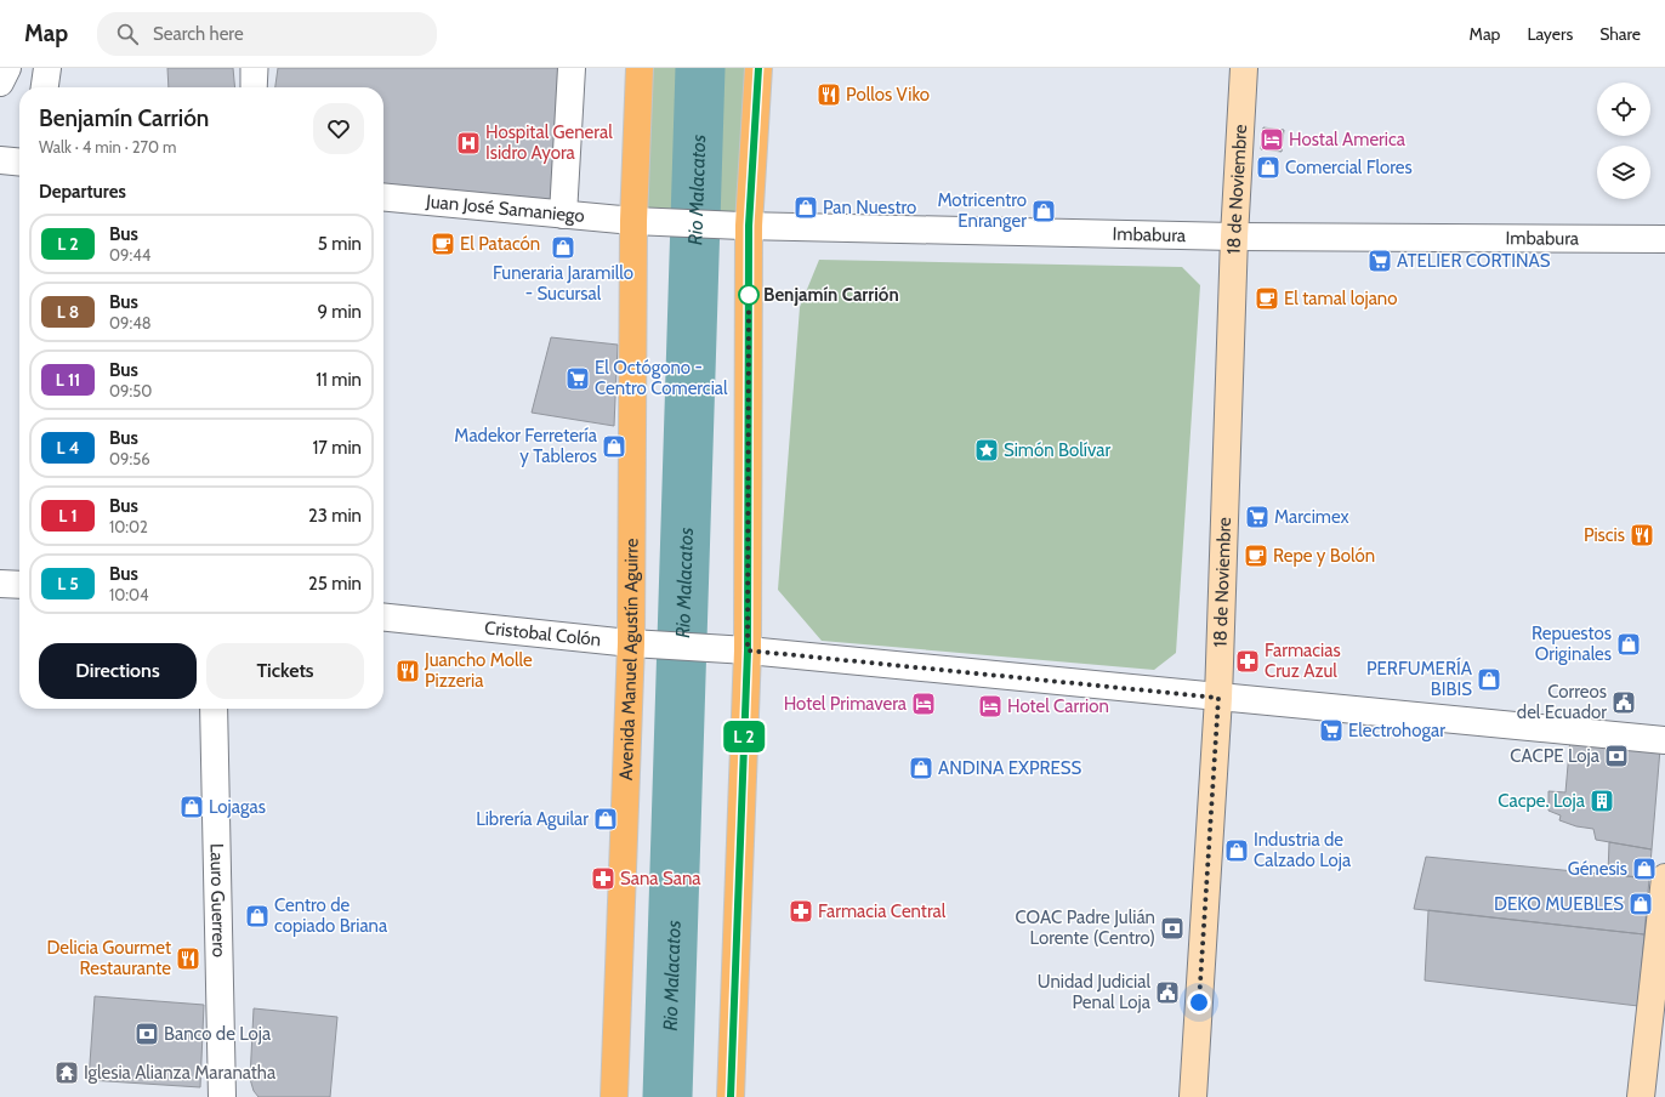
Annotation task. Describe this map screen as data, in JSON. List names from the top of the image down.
{
  "streets": {
    "main road": ["Avenida Manuel Agustín Aguirre"],
    "street": [
      "18 de Noviembre",
      "Juan José Samaniego",
      "Imbabura",
      "Cristobal Colón",
      "Lauro Guerrero"
    ]
  },
  "crossings": [
    ["18 de Noviembre", "Imbabura"],
    ["18 de Noviembre", "Cristobal Colón"],
    ["Juan José Samaniego", "Imbabura"],
    ["Juan José Samaniego", "Avenida Manuel Agustín Aguirre"],
    ["Imbabura", "Avenida Manuel Agustín Aguirre"],
    ["Cristobal Colón", "Avenida Manuel Agustín Aguirre"]
  ],
  "water": ["Rio Malacatos"],
  "places": {
    "restaurant": [
      "Pollos Viko",
      "Piscis",
      "Juancho Molle Pizzeria",
      "Delicia Gourmet Restaurante"
    ],
    "hotel": ["Hostal America", "Hotel Primavera", "Hotel Carrion"],
    "hospital": ["Hospital General Isidro Ayora"],
    "shop": [
      "Comercial Flores",
      "Pan Nuestro",
      "Motricentro Enranger",
      "Funeraria Jaramillo - Sucursal",
      "Madekor Ferretería y Tableros",
      "Repuestos Originales",
      "PERFUMERÍA BIBIS",
      "ANDINA EXPRESS",
      "Lojagas",
      "Librería Aguilar",
      "Industria de Calzado Loja",
      "Génesis",
      "DEKO MUEBLES",
      "Centro de copiado Briana"
    ],
    "cafe": ["El Patacón", "El tamal lojano", "Repe y Bolón"],
    "supermarket": [
      "ATELIER CORTINAS",
      "El Octógono - Centro Comercial",
      "Marcimex",
      "Electrohogar"
    ],
    "other": ["Benjamín Carrión"],
    "place": ["Simón Bolívar"],
    "pharmacy": ["Farmacias Cruz Azul", "Sana Sana", "Farmacia Central"],
    "public building": ["Correos del Ecuador", "Unidad Judicial Penal Loja"],
    "bank": ["CACPE Loja", "COAC Padre Julián Lorente (Centro)", "Banco de Loja"],
    "building": ["Cacpe. Loja"],
    "temple": ["Iglesia Alianza Maranatha"]
  },
  "page": {
    "header": "Map",
    "search": "Search here",
    "nav": ["Map", "Layers", "Share"],
    "on_map": "L 2",
    "heading": [
      ["Benjamín Carrión", "Walk · 4 min · 270 m"],
      "Departures"
    ],
    "list": [
      {
        "mark": "L 2",
        "name": "Bus",
        "note": "09:44",
        "value": "5 min"
      },
      {
        "mark": "L 8",
        "name": "Bus",
        "note": "09:48",
        "value": "9 min"
      },
      {
        "mark": "L 11",
        "name": "Bus",
        "note": "09:50",
        "value": "11 min"
      },
      {
        "mark": "L 4",
        "name": "Bus",
        "note": "09:56",
        "value": "17 min"
      },
      {
        "mark": "L 1",
        "name": "Bus",
        "note": "10:02",
        "value": "23 min"
      },
      {
        "mark": "L 5",
        "name": "Bus",
        "note": "10:04",
        "value": "25 min"
      }
    ],
    "buttons": ["Directions", "Tickets"]
  }
}
